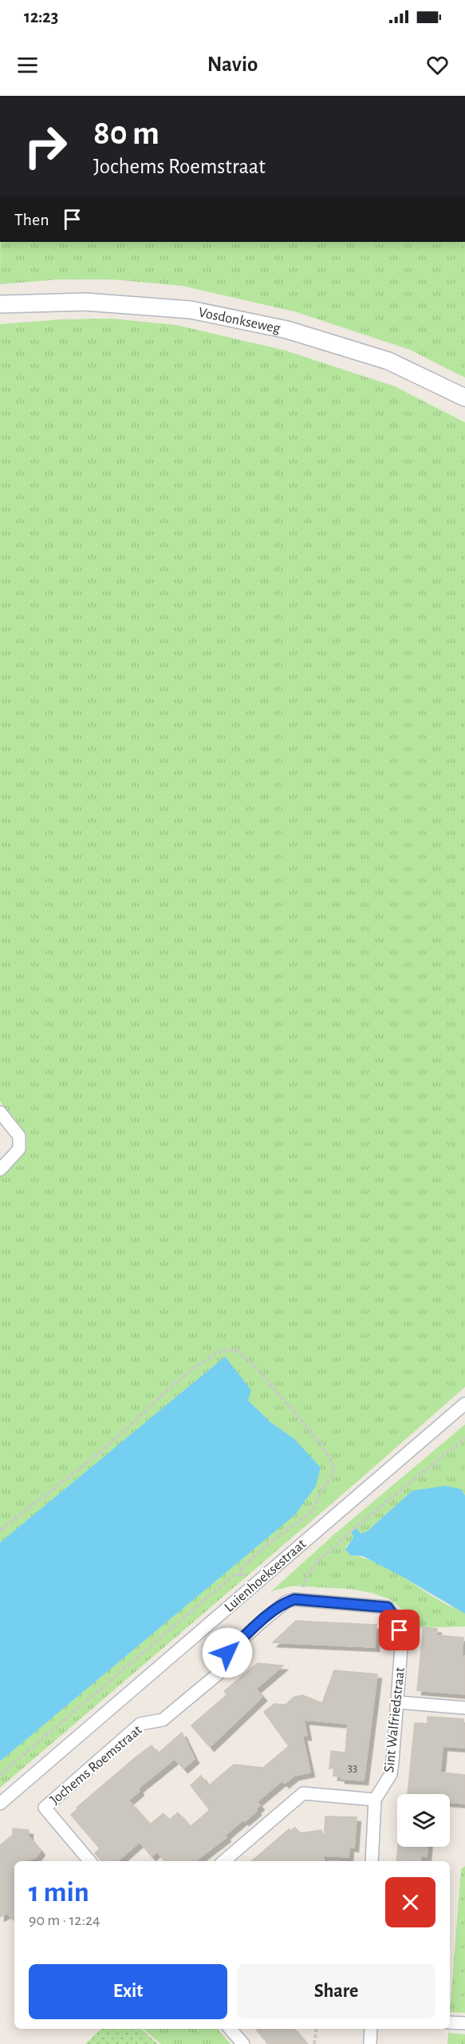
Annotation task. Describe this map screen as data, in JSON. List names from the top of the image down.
{
  "streets": {
    "main road": ["Vosdonkseweg"],
    "street": ["Luienhoeksestraat", "Sint Walfriedstraat", "Jochems Roemstraat"]
  },
  "crossings": [
    ["Sint Walfriedstraat", "Jochems Roemstraat"]
  ],
  "house_numbers": ["33"],
  "page": {
    "status": "12:23",
    "header": "Navio",
    "turn": ["80 m", "Jochems Roemstraat"],
    "then": "Then",
    "heading": ["1 min", "90 m · 12:24"],
    "buttons": ["Exit", "Share"]
  }
}
